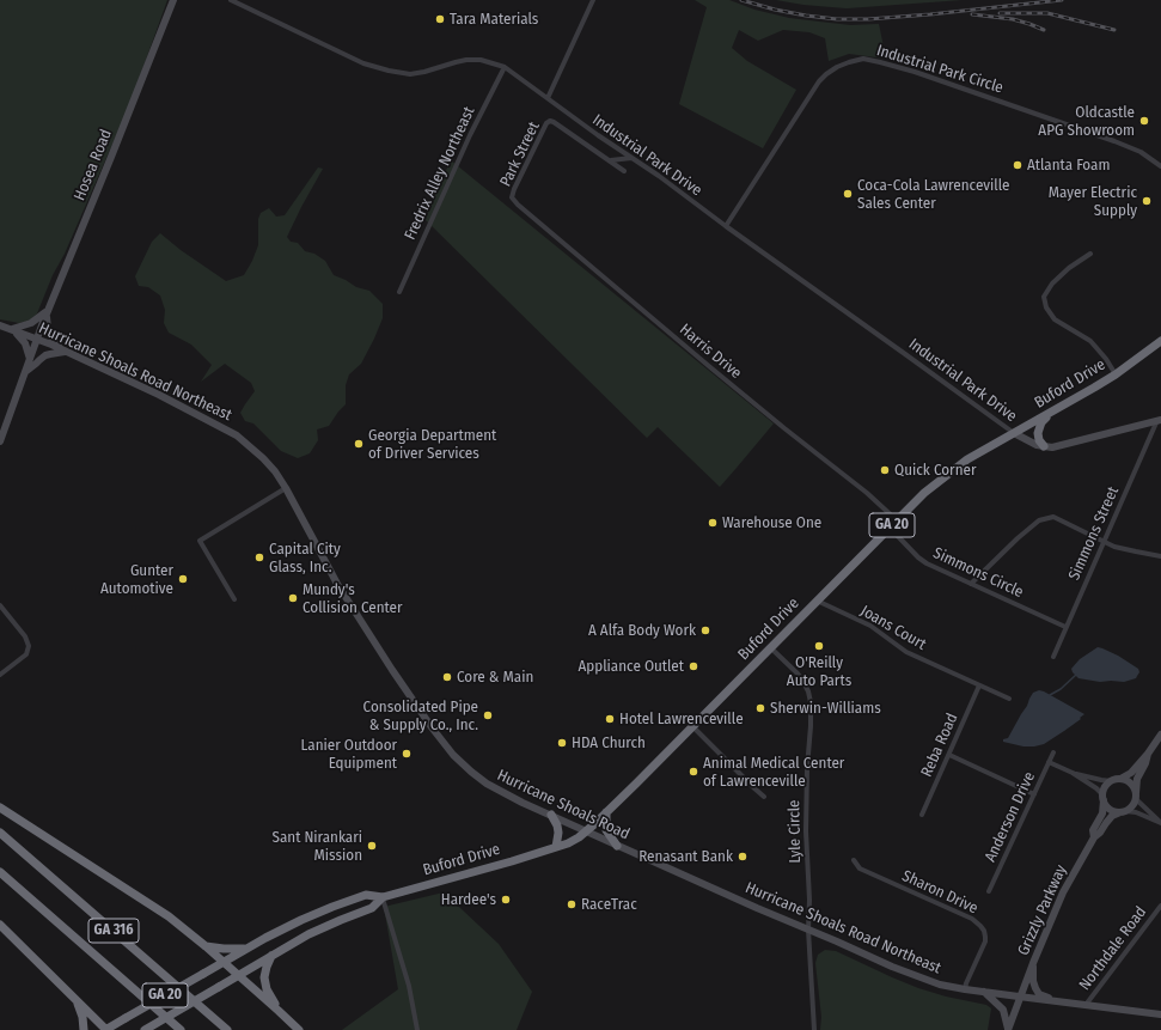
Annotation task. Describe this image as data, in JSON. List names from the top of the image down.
{
  "streets": {
    "highway": ["Buford Drive", "GA 20", "GA 316"],
    "street": [
      "Industrial Park Circle",
      "Park Street",
      "Industrial Park Drive",
      "Hosea Road",
      "Fredrix Alley Northeast",
      "Harris Drive",
      "Hurricane Shoals Road Northeast",
      "Simmons Street",
      "Simmons Circle",
      "Joans Court",
      "Reba Road",
      "Hurricane Shoals Road",
      "Anderson Drive",
      "Lyle Circle",
      "Sharon Drive",
      "Grizzly Parkway",
      "Northdale Road"
    ]
  },
  "crossings": [
    ["Industrial Park Circle", "Industrial Park Drive"],
    ["Park Street", "Harris Drive"],
    ["Industrial Park Drive", "Fredrix Alley Northeast"],
    ["Industrial Park Drive", "Buford Drive"],
    ["Hosea Road", "Hurricane Shoals Road Northeast"],
    ["Harris Drive", "Buford Drive"],
    ["Hurricane Shoals Road Northeast", "Hurricane Shoals Road"],
    ["Hurricane Shoals Road Northeast", "Lyle Circle"],
    ["Hurricane Shoals Road Northeast", "Sharon Drive"],
    ["Hurricane Shoals Road Northeast", "Grizzly Parkway"],
    ["Buford Drive", "Simmons Circle"],
    ["Buford Drive", "Joans Court"],
    ["Buford Drive", "Hurricane Shoals Road"],
    ["Buford Drive", "Lyle Circle"],
    ["Simmons Street", "Simmons Circle"],
    ["Joans Court", "Reba Road"]
  ],
  "places": [
    "Tara Materials",
    "Oldcastle APG Showroom",
    "Atlanta Foam",
    "Coca-Cola Lawrenceville Sales Center",
    "Mayer Electric Supply",
    "Georgia Department of Driver Services",
    "Quick Corner",
    "Warehouse One",
    "Capital City Glass, Inc.",
    "Gunter Automotive",
    "Mundy's Collision Center",
    "A Alfa Body Work",
    "O'Reilly Auto Parts",
    "Appliance Outlet",
    "Core & Main",
    "Sherwin-Williams",
    "Consolidated Pipe & Supply Co., Inc.",
    "Hotel Lawrenceville",
    "HDA Church",
    "Lanier Outdoor Equipment",
    "Animal Medical Center of Lawrenceville",
    "Sant Nirankari Mission",
    "Renasant Bank",
    "Hardee's",
    "RaceTrac"
  ]
}
